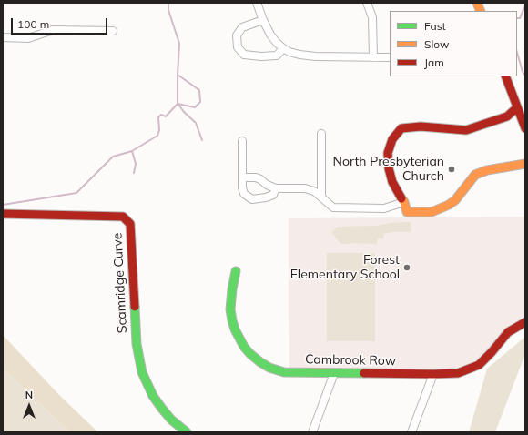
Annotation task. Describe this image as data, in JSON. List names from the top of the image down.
{
  "streets": {
    "street": ["Scamridge Curve", "Cambrook Row"]
  },
  "places": ["North Presbyterian Church", "Forest Elementary School"],
  "legend": ["Fast", "Slow", "Jam"],
  "scale_bar": "100 m",
  "north": "top"
}
